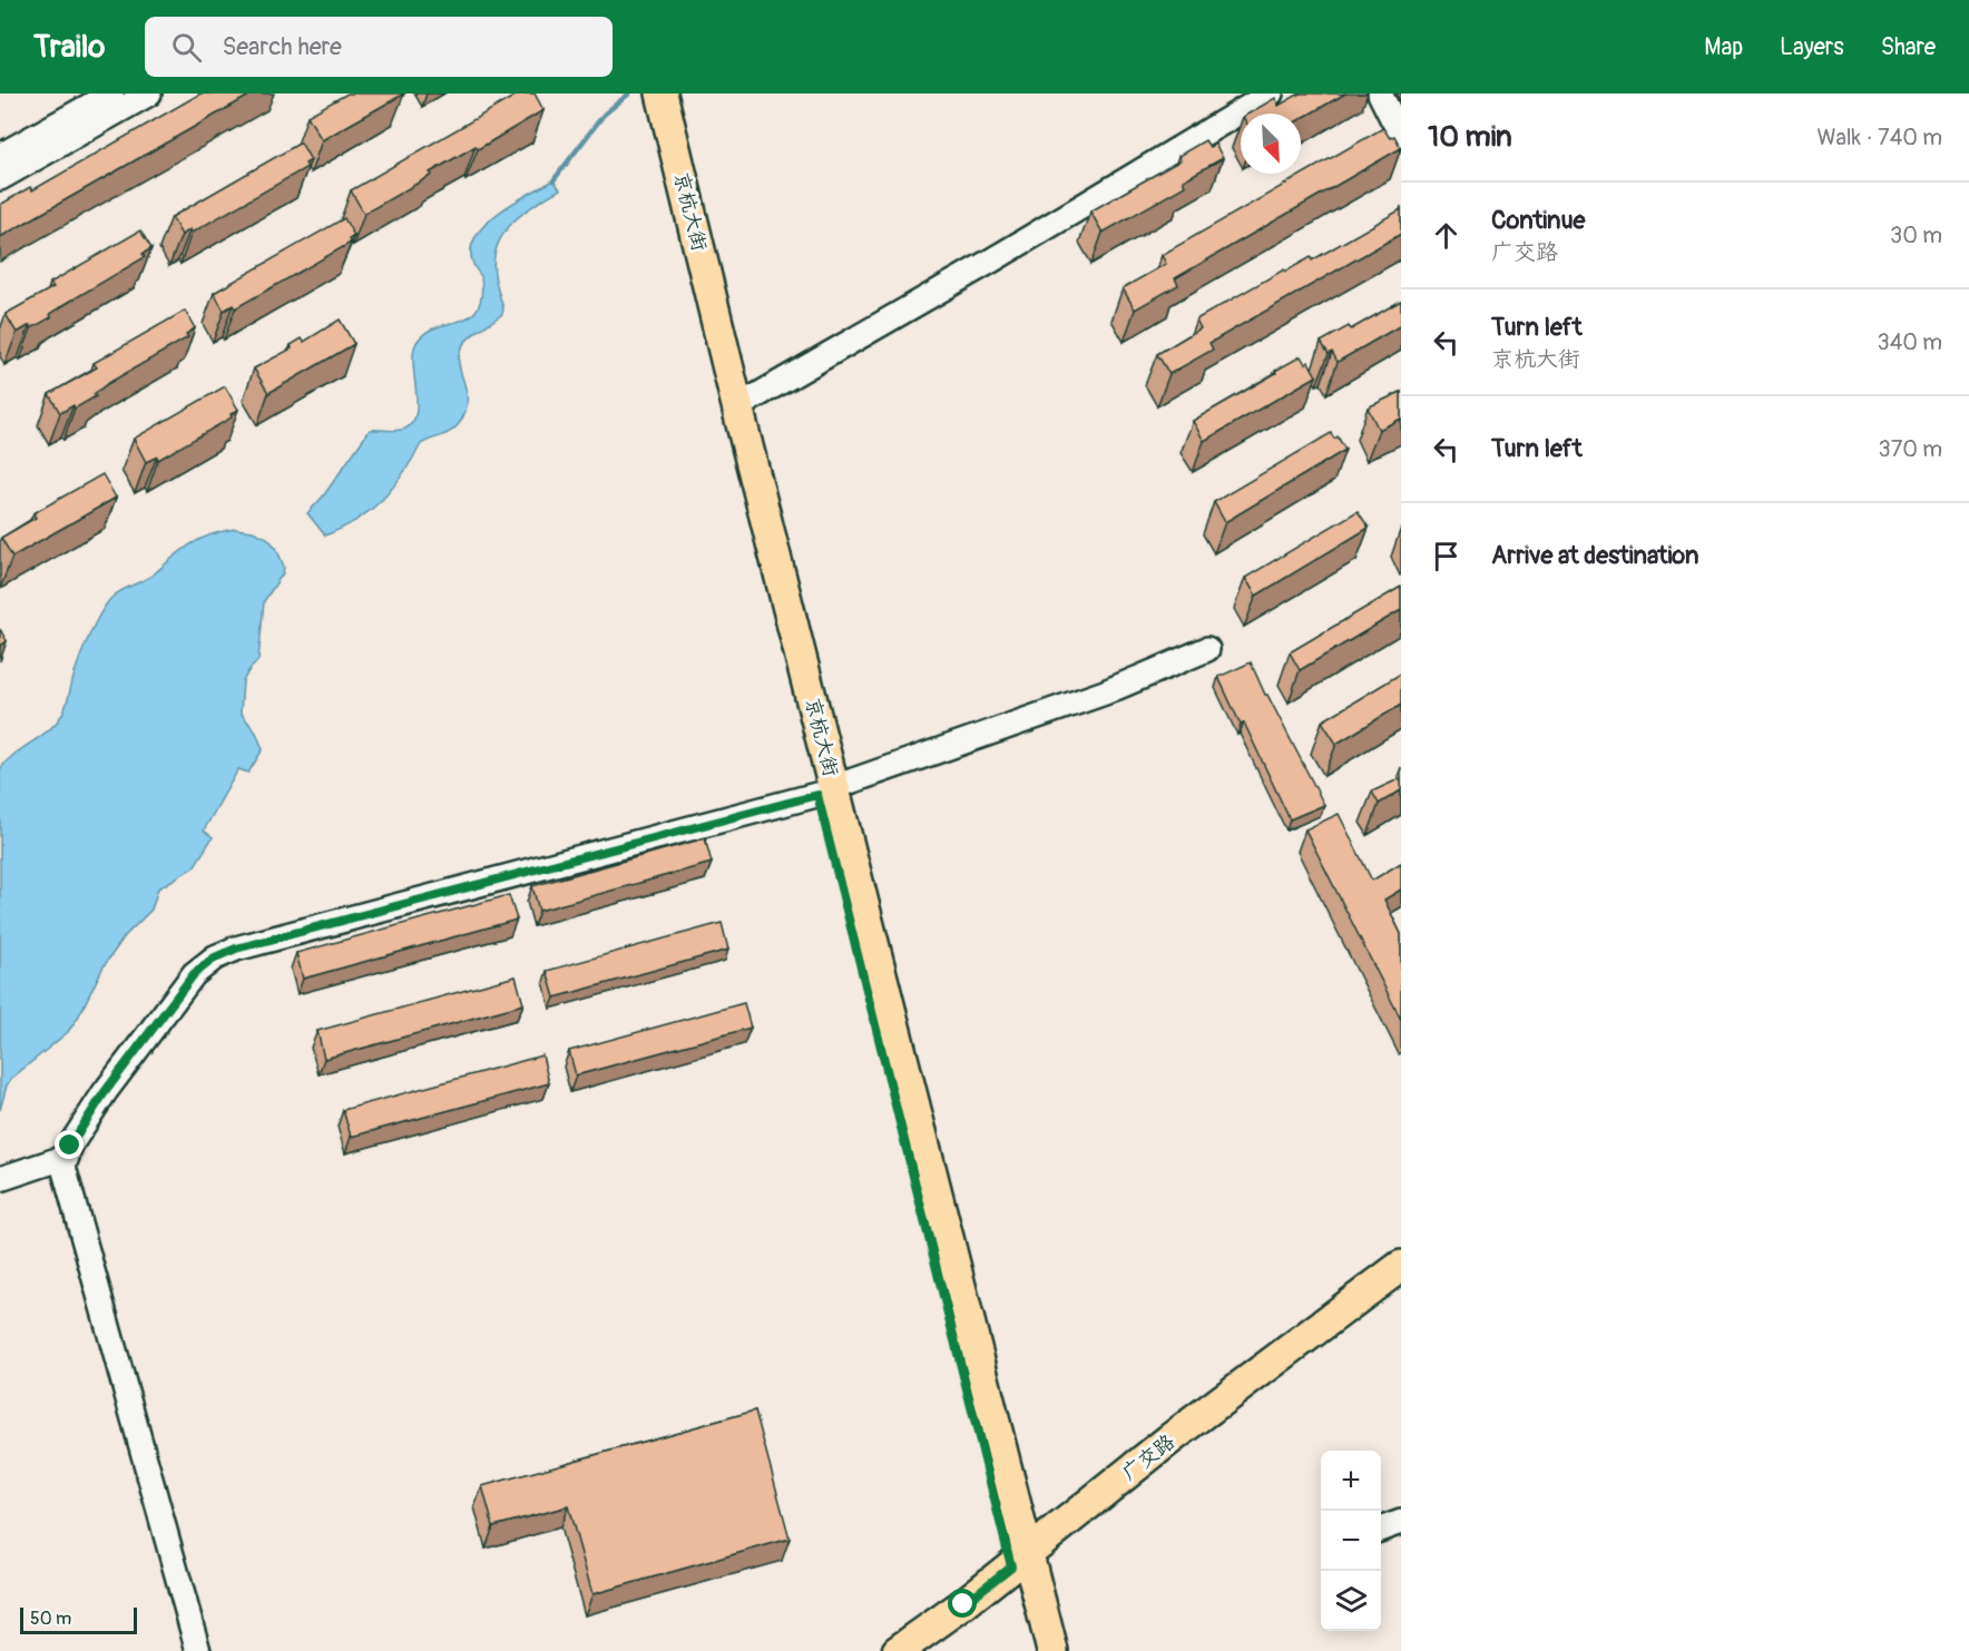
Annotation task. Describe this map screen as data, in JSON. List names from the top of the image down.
{
  "streets": {
    "main road": ["京杭大街", "广交路"]
  },
  "crossings": [
    ["京杭大街", "广交路"]
  ],
  "scale_bar": "50 m",
  "north": "bottom right",
  "page": {
    "header": "Trailo",
    "search": "Search here",
    "nav": ["Map", "Layers", "Share"],
    "heading": ["10 min", "Walk · 740 m"],
    "list": [
      ["Continue", "广交路", "30 m"],
      ["Turn left", "京杭大街", "340 m"],
      ["Turn left", "370 m"],
      "Arrive at destination"
    ],
    "map_buttons": ["+", "−"],
    "scale": "50 m"
  }
}
